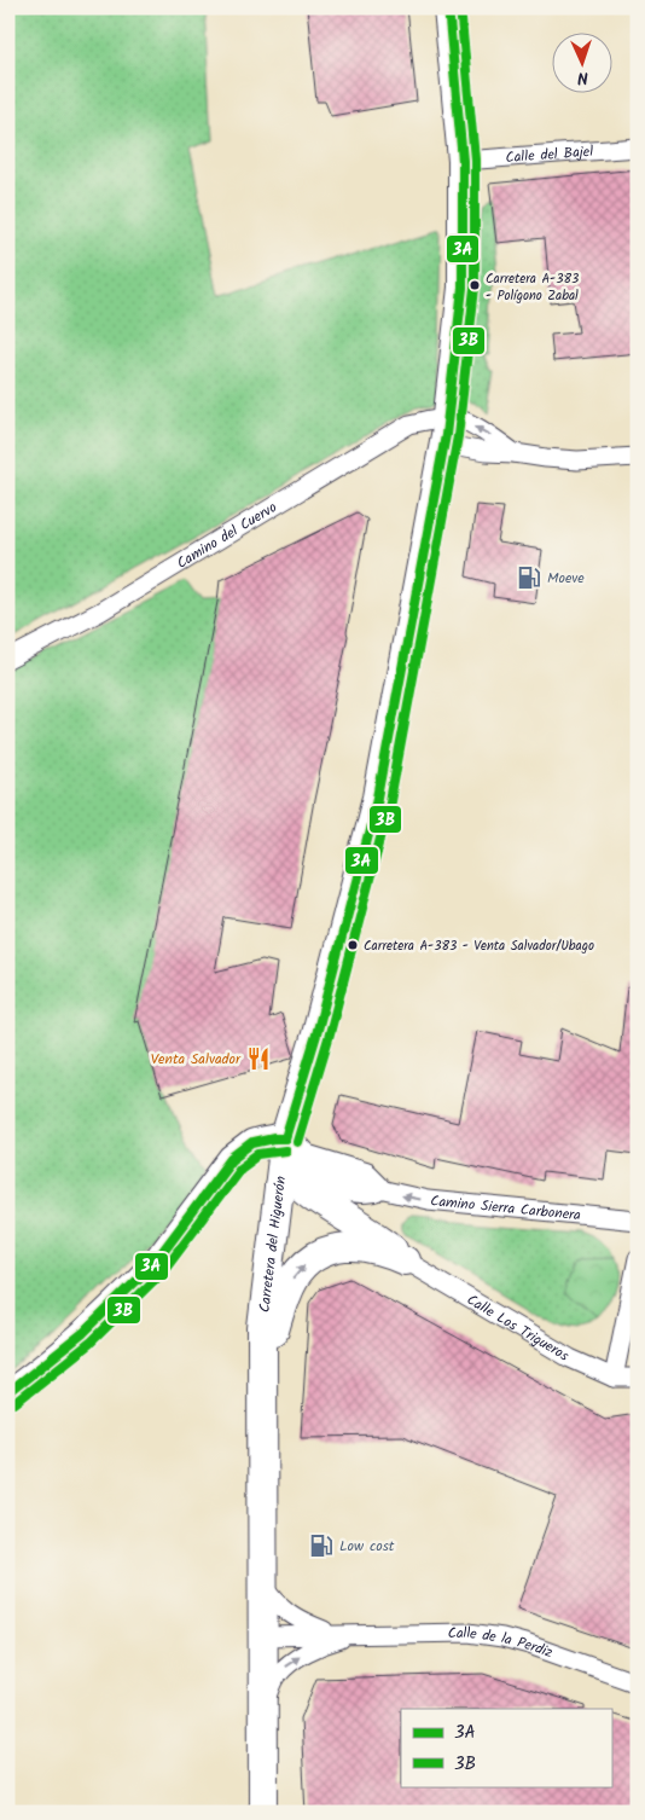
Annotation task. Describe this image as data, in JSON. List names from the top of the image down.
{
  "streets": {
    "main road": ["Carretera del Higuerón"],
    "street": [
      "Calle del Bajel",
      "Camino del Cuervo",
      "Camino Sierra Carbonera",
      "Calle Los Trigueros",
      "Calle de la Perdiz"
    ]
  },
  "crossings": [
    ["Calle del Bajel", "Carretera del Higuerón"],
    ["Camino del Cuervo", "Carretera del Higuerón"],
    ["Carretera del Higuerón", "Calle de la Perdiz"]
  ],
  "one_way": ["Camino Sierra Carbonera"],
  "places": {
    "other": ["Carretera A-383 - Polígono Zabal", "Carretera A-383 - Venta Salvador/Ubago"],
    "fuel station": ["Moeve", "Low cost"],
    "restaurant": ["Venta Salvador"]
  },
  "lines": ["transit line 3A", "transit line 3B"],
  "legend": ["3A", "3B"],
  "north": "bottom"
}
